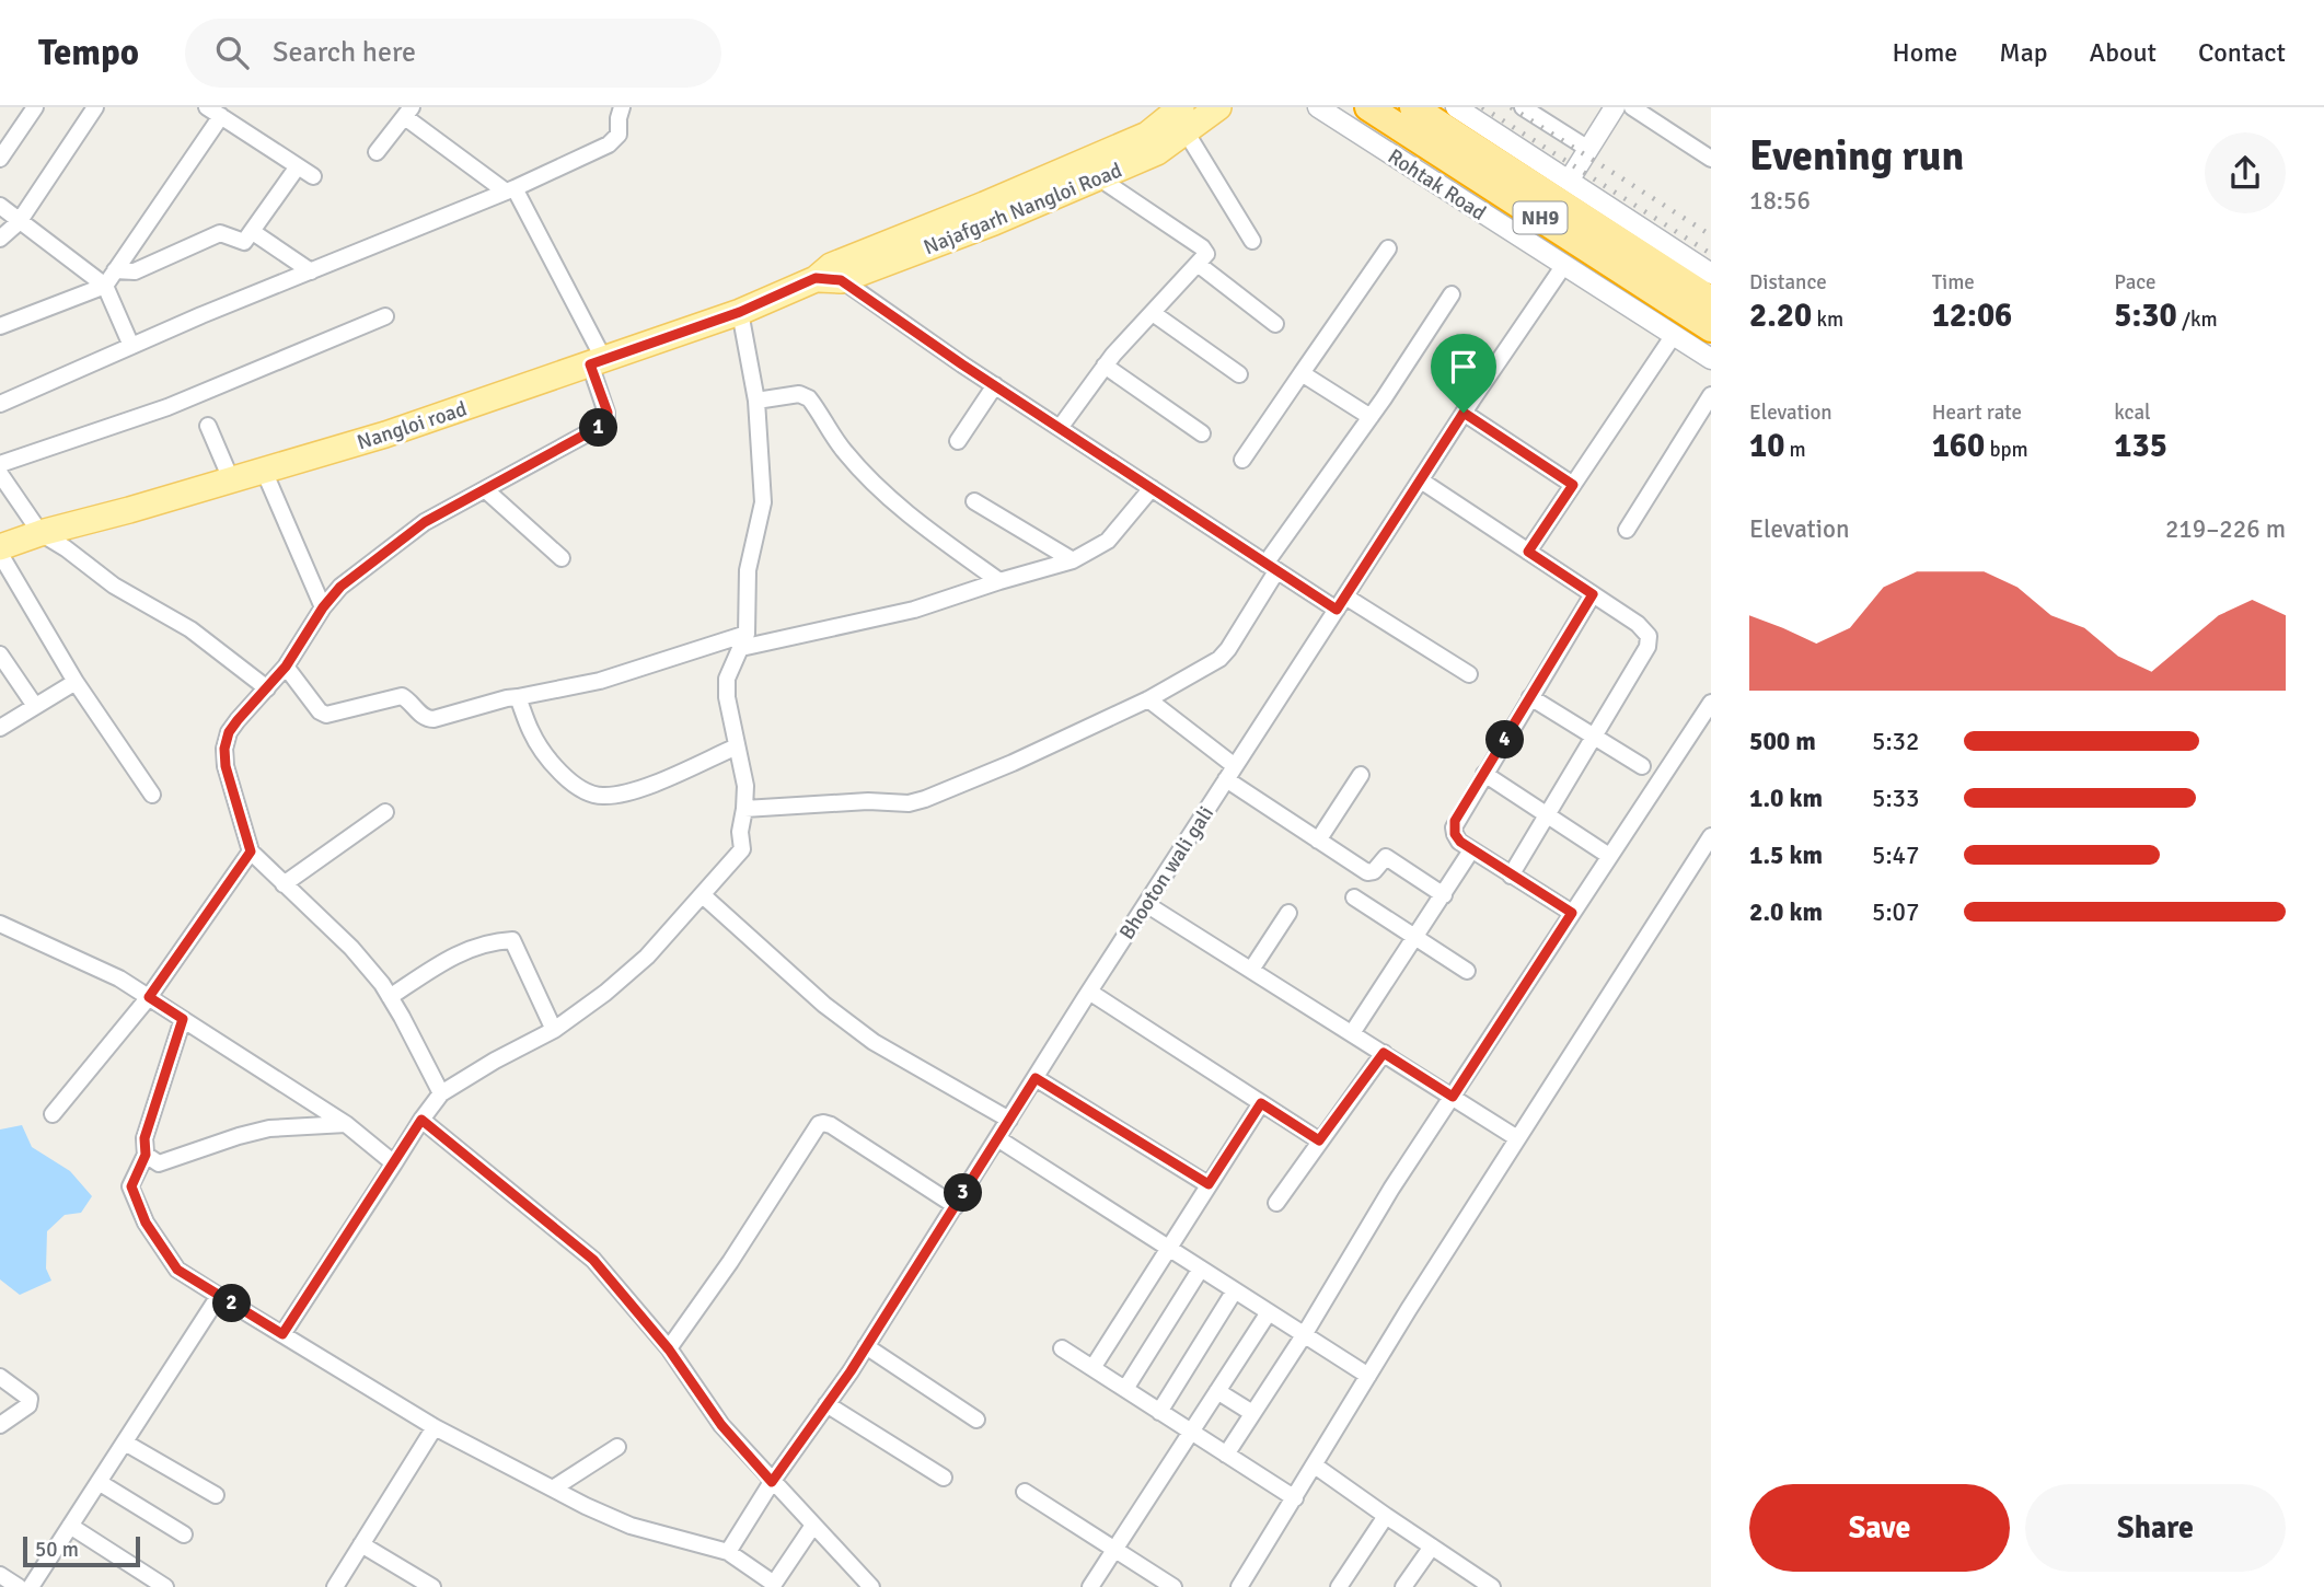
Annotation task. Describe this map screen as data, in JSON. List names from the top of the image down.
{
  "streets": {
    "highway": ["NH9"],
    "main road": ["Najafgarh Nangloi Road", "Nangloi road"],
    "street": ["Rohtak Road", "Bhooton wali gali"]
  },
  "crossings": [
    ["Rohtak Road", "Bhooton wali gali"],
    ["Najafgarh Nangloi Road", "Nangloi road"]
  ],
  "scale_bar": "50 m",
  "page": {
    "header": "Tempo",
    "search": "Search here",
    "nav": [
      "Home",
      "Map",
      "About",
      "Contact"
    ],
    "heading": ["Evening run", "18:56"],
    "stats": [
      ["Distance", "2.20 km"],
      ["Time", "12:06"],
      ["Pace", "5:30 /km"],
      ["Elevation", "10 m"],
      ["Heart rate", "160 bpm"],
      ["kcal", "135"]
    ],
    "pins": [
      "1",
      "4",
      "3",
      "2"
    ],
    "chart": ["Elevation", "219–226 m"],
    "list": [
      {
        "name": "500 m",
        "note": "5:32"
      },
      {
        "name": "1.0 km",
        "note": "5:33"
      },
      {
        "name": "1.5 km",
        "note": "5:47"
      },
      {
        "name": "2.0 km",
        "note": "5:07"
      }
    ],
    "buttons": ["Save", "Share"],
    "scale": "50 m"
  }
}
